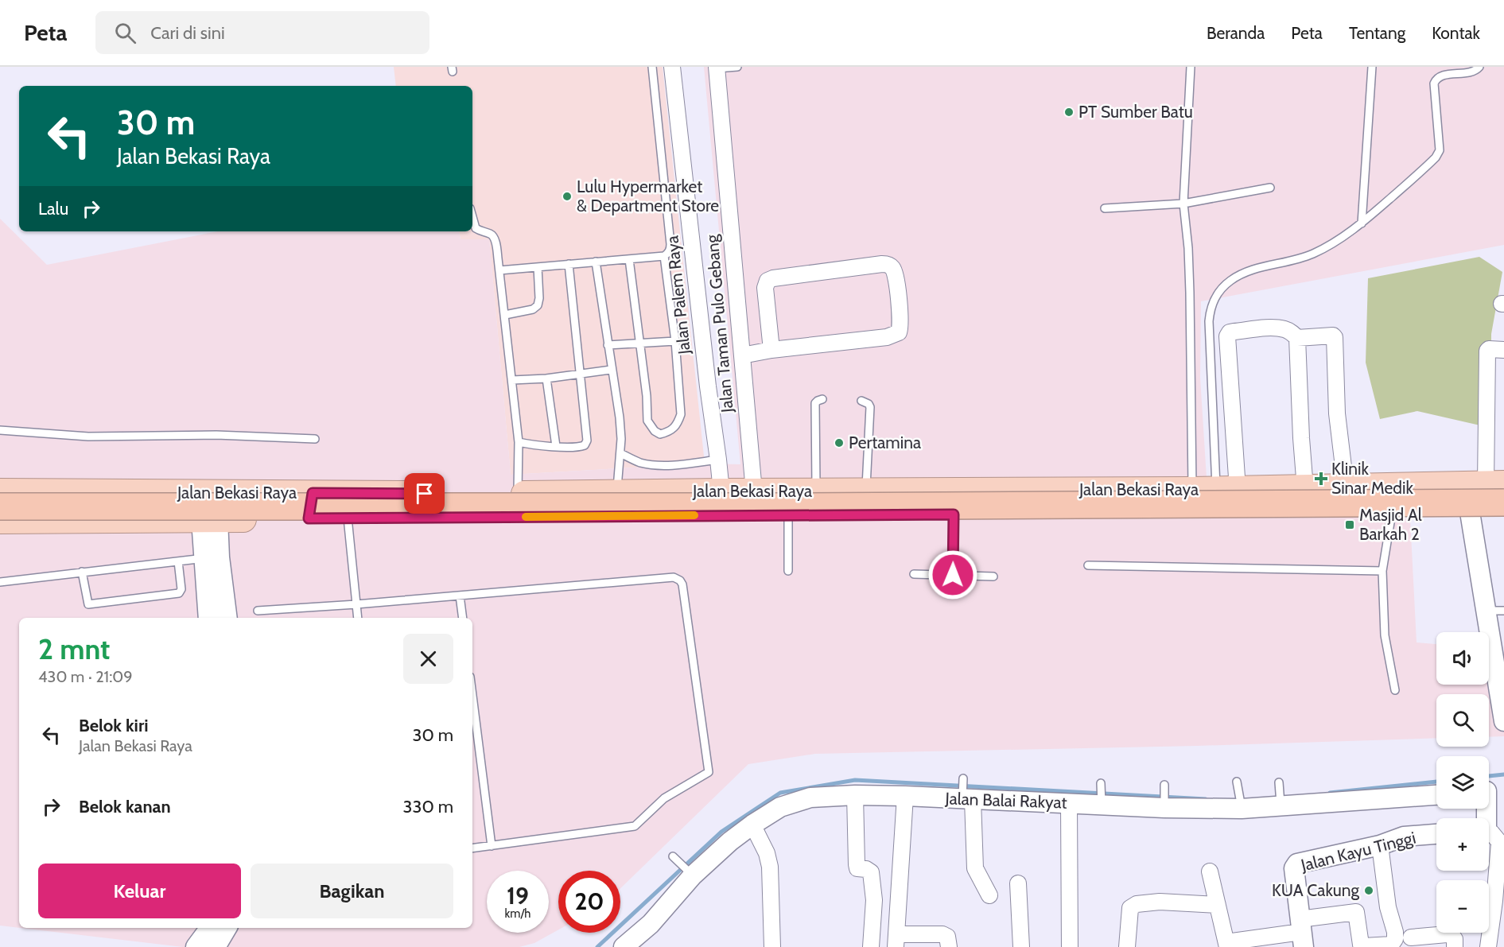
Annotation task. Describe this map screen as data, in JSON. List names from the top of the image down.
{
  "streets": {
    "highway": ["Jalan Bekasi Raya"],
    "street": [
      "Jalan Palem Raya",
      "Jalan Taman Pulo Gebang",
      "Jalan Balai Rakyat",
      "Jalan Kayu Tinggi"
    ]
  },
  "crossings": [
    ["Jalan Palem Raya", "Jalan Bekasi Raya"],
    ["Jalan Taman Pulo Gebang", "Jalan Bekasi Raya"]
  ],
  "places": {
    "other": [
      "PT Sumber Batu",
      "Lulu Hypermarket & Department Store",
      "Pertamina",
      "KUA Cakung"
    ],
    "health": ["Klinik Sinar Medik"],
    "transit": ["Masjid Al Barkah 2"]
  },
  "page": {
    "header": "Peta",
    "search": "Cari di sini",
    "nav": [
      "Beranda",
      "Peta",
      "Tentang",
      "Kontak"
    ],
    "turn": ["30 m", "Jalan Bekasi Raya"],
    "then": "Lalu",
    "heading": ["2 mnt", "430 m · 21:09"],
    "map_buttons": ["+", "−"],
    "list": [
      {
        "name": "Belok kiri",
        "note": "Jalan Bekasi Raya",
        "value": "30 m"
      },
      {
        "name": "Belok kanan",
        "value": "330 m"
      }
    ],
    "buttons": ["Keluar", "Bagikan"],
    "speed": "19 km/h",
    "limit": "20"
  }
}
